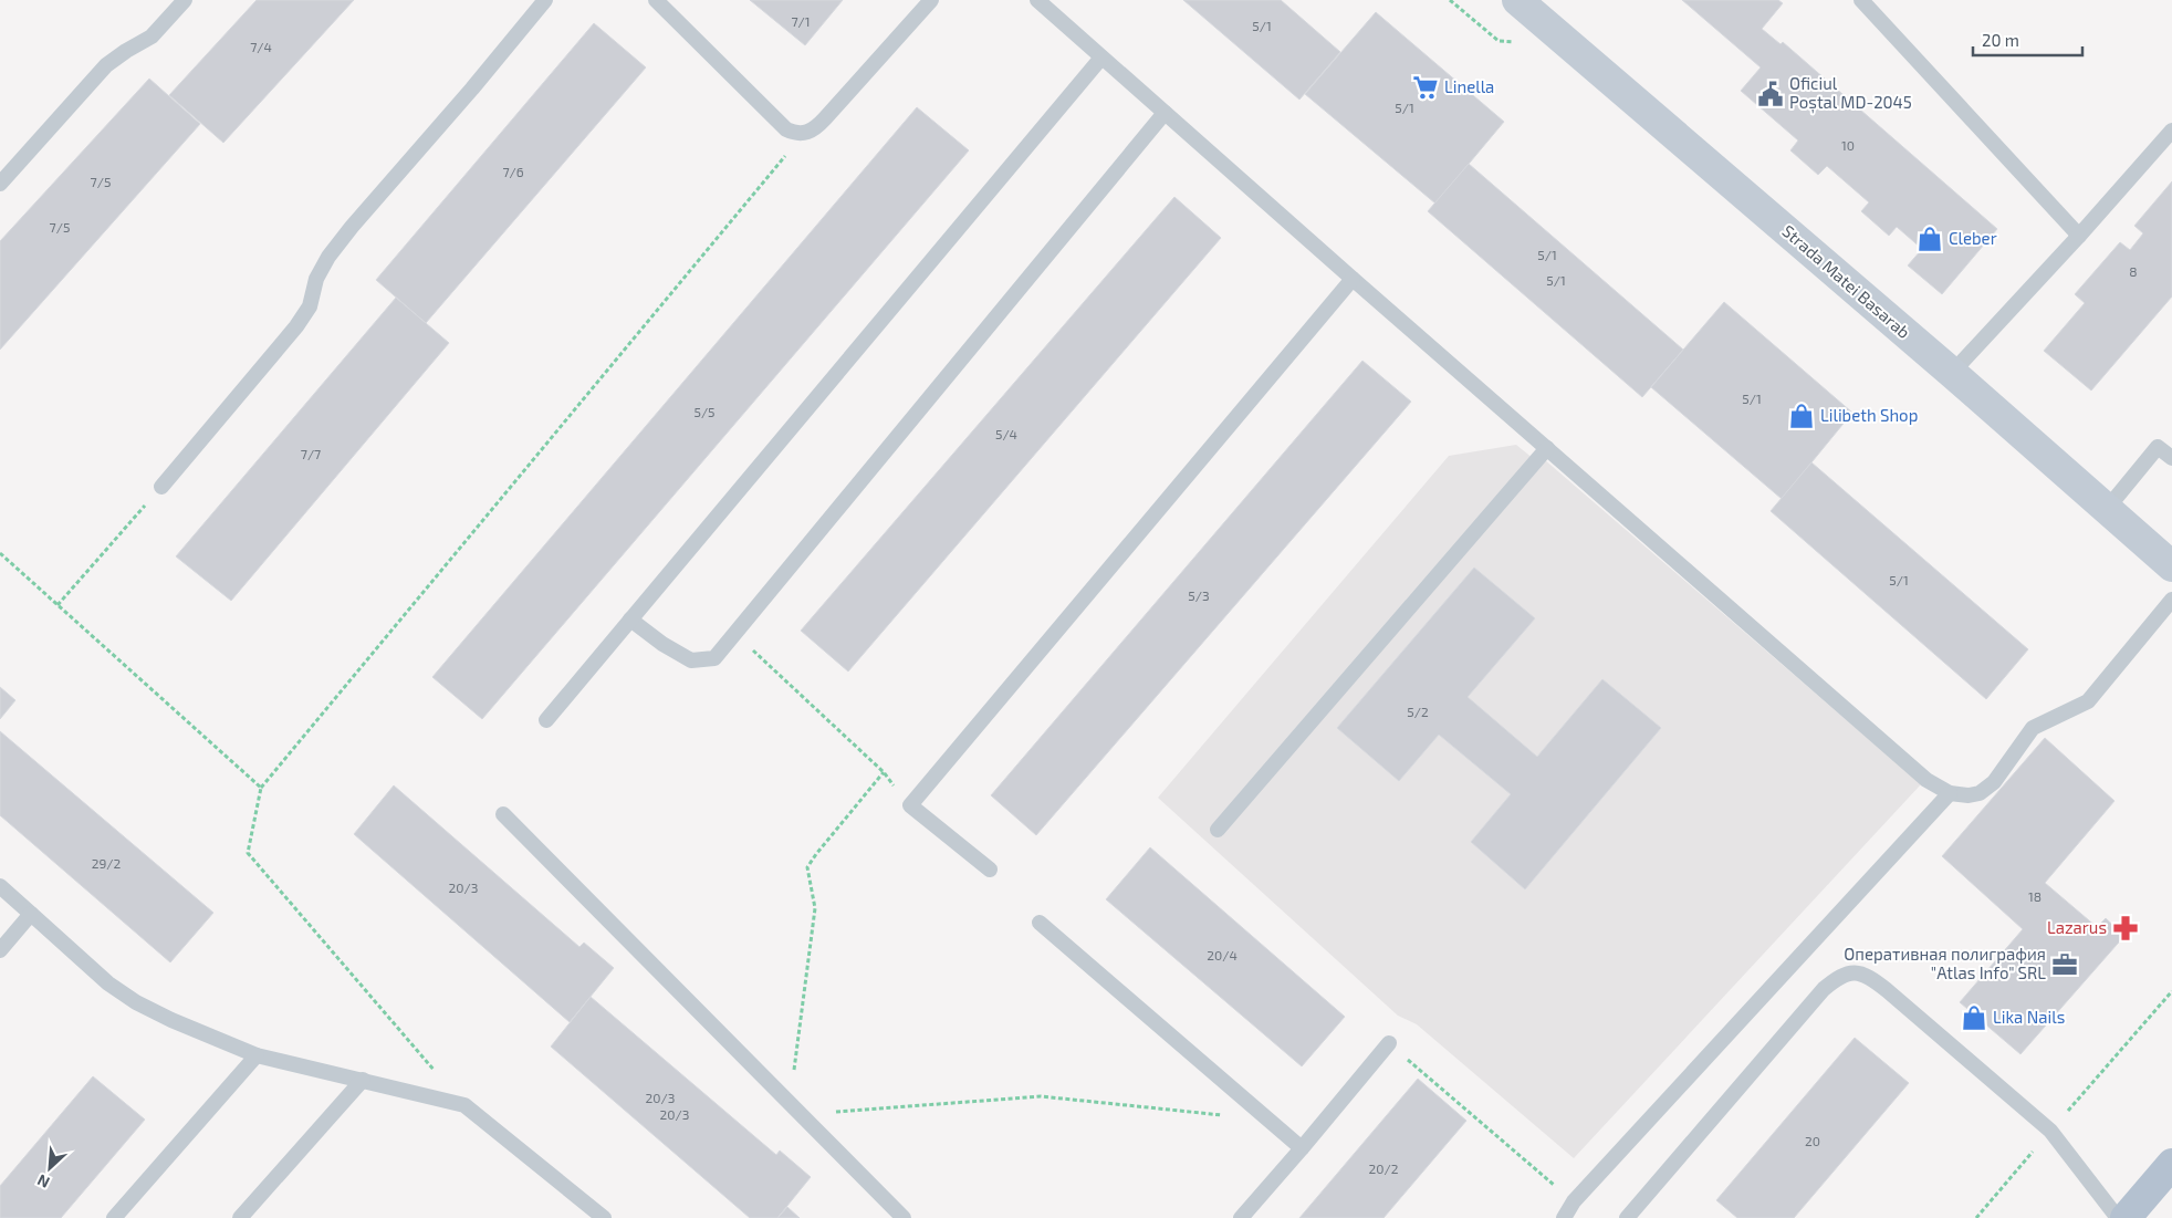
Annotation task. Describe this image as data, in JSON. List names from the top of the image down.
{
  "streets": {
    "street": ["Strada Matei Basarab"]
  },
  "places": {
    "supermarket": ["Linella"],
    "public building": ["Oficiul Poștal MD-2045"],
    "shop": ["Cleber", "Lilibeth Shop", "Lika Nails"],
    "pharmacy": ["Lazarus"],
    "office": ["Оперативная полиграфия \"Atlas Info\" SRL"]
  },
  "house_numbers": [
    "7/1",
    "5/1",
    "7/4",
    "5/1",
    "10",
    "7/6",
    "7/5",
    "7/5",
    "5/1",
    "8",
    "5/1",
    "5/1",
    "5/5",
    "5/4",
    "7/7",
    "5/1",
    "5/3",
    "5/2",
    "29/2",
    "20/3",
    "18",
    "20/4",
    "20/3",
    "20/3",
    "20",
    "20/2"
  ],
  "scale_bar": "20 m",
  "north": "bottom left"
}
